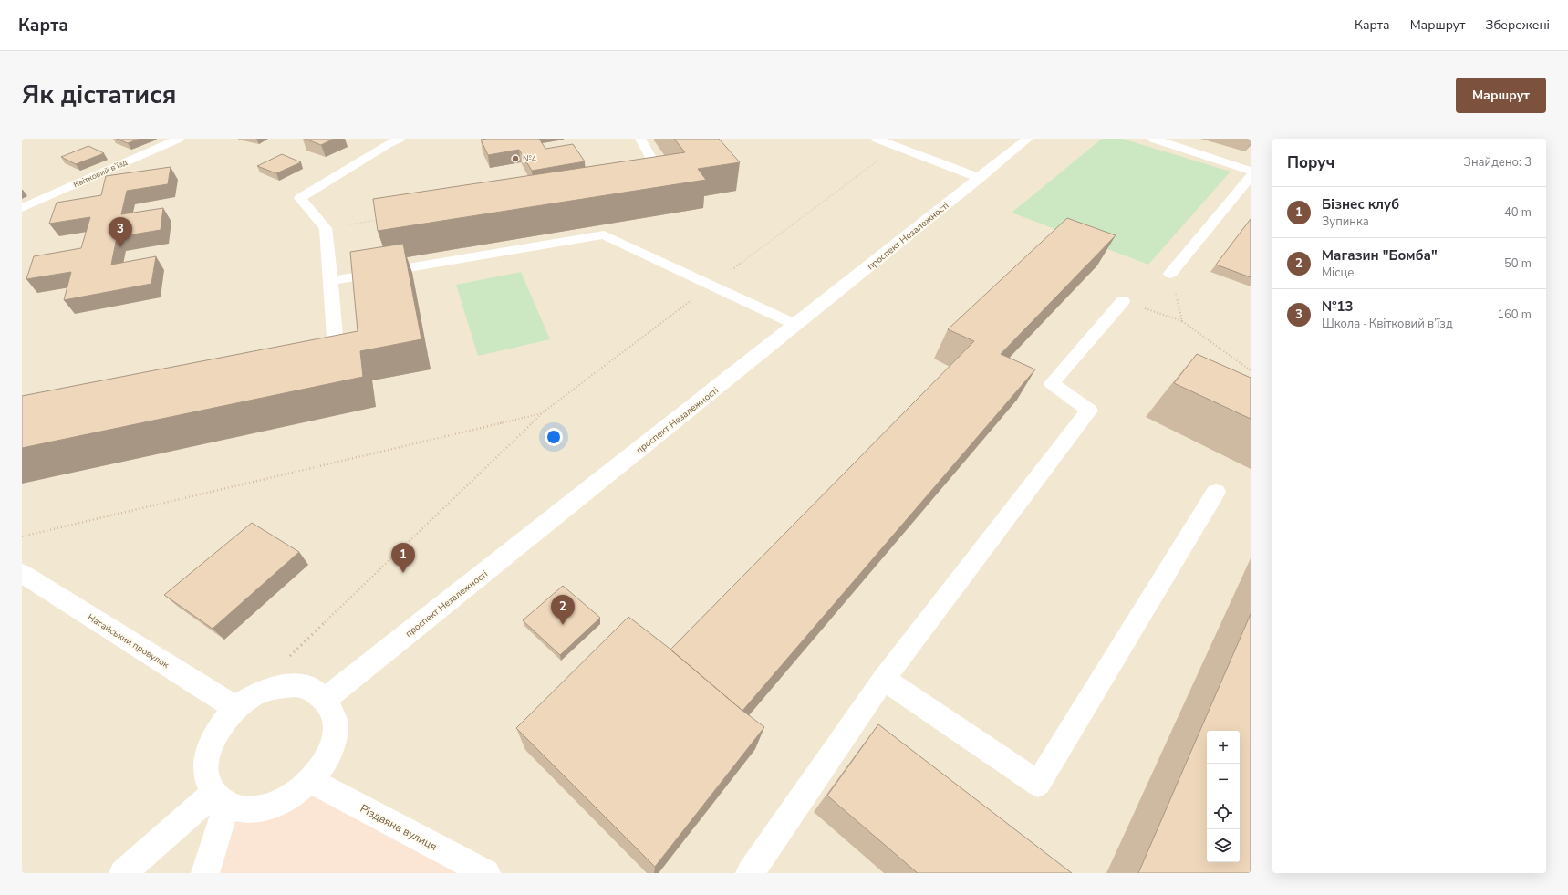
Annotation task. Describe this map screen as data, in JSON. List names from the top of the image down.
{
  "streets": {
    "street": [
      "Квітковий в’їзд",
      "проспект Незалежності",
      "Нагайський провулок",
      "Різдвяна вулиця"
    ]
  },
  "crossings": [
    ["проспект Незалежності", "Нагайський провулок"],
    ["проспект Незалежності", "Різдвяна вулиця"],
    ["Нагайський провулок", "Різдвяна вулиця"]
  ],
  "places": ["№4"],
  "page": {
    "header": "Карта",
    "nav": ["Карта", "Маршрут", "Збережені"],
    "title": "Як дістатися",
    "buttons": "Маршрут",
    "heading": ["Поруч", "Знайдено: 3"],
    "list": [
      {
        "mark": "1",
        "name": "Бізнес клуб",
        "note": "Зупинка",
        "value": "40 m"
      },
      {
        "mark": "2",
        "name": "Магазин \"Бомба\"",
        "note": "Місце",
        "value": "50 m"
      },
      {
        "mark": "3",
        "name": "№13",
        "note": "Школа · Квітковий в’їзд",
        "value": "160 m"
      }
    ],
    "pins": ["3", "1", "2"],
    "map_buttons": ["+", "−"]
  }
}
